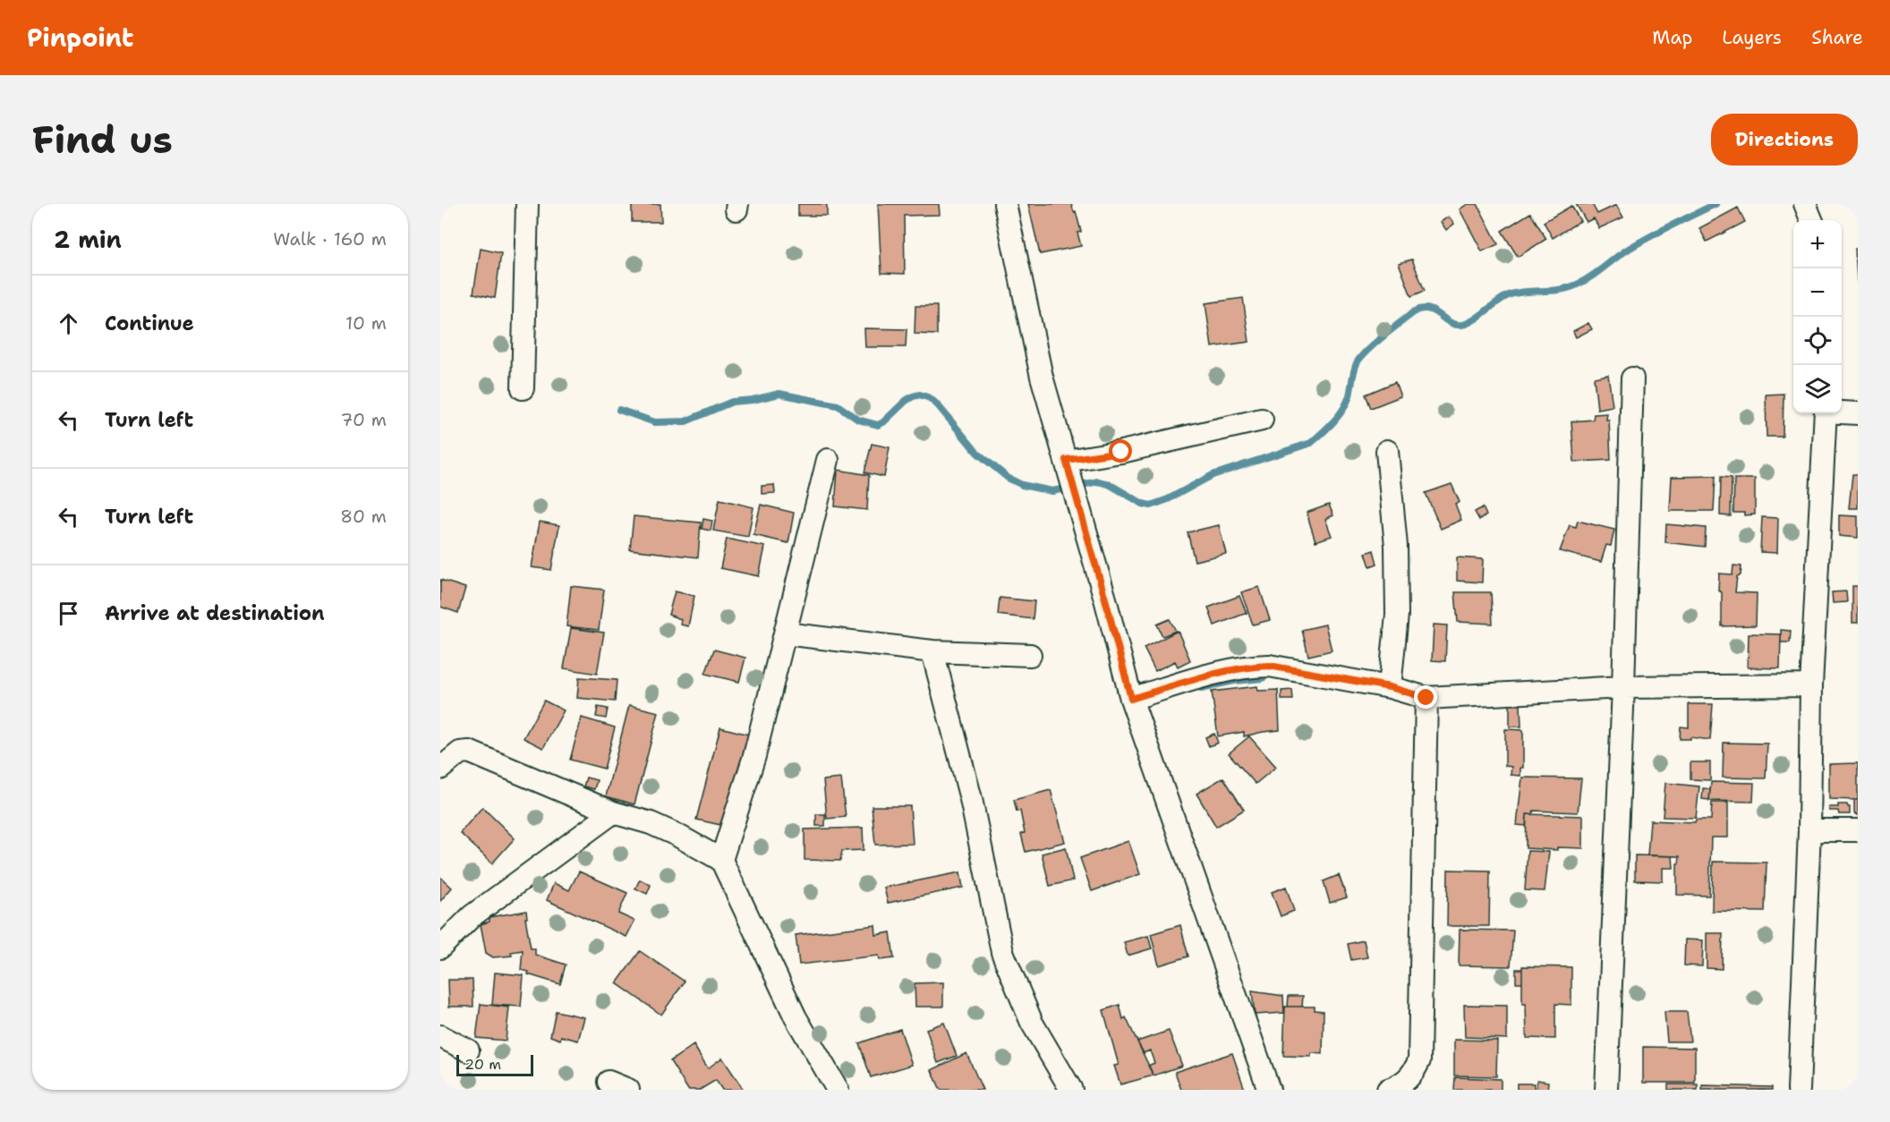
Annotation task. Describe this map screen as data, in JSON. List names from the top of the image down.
{
  "scale_bar": "20 m",
  "page": {
    "header": "Pinpoint",
    "nav": ["Map", "Layers", "Share"],
    "buttons": "Directions",
    "title": "Find us",
    "heading": ["2 min", "Walk · 160 m"],
    "map_buttons": ["+", "−"],
    "list": [
      ["Continue", "10 m"],
      ["Turn left", "70 m"],
      ["Turn left", "80 m"],
      "Arrive at destination"
    ],
    "scale": "20 m"
  }
}
